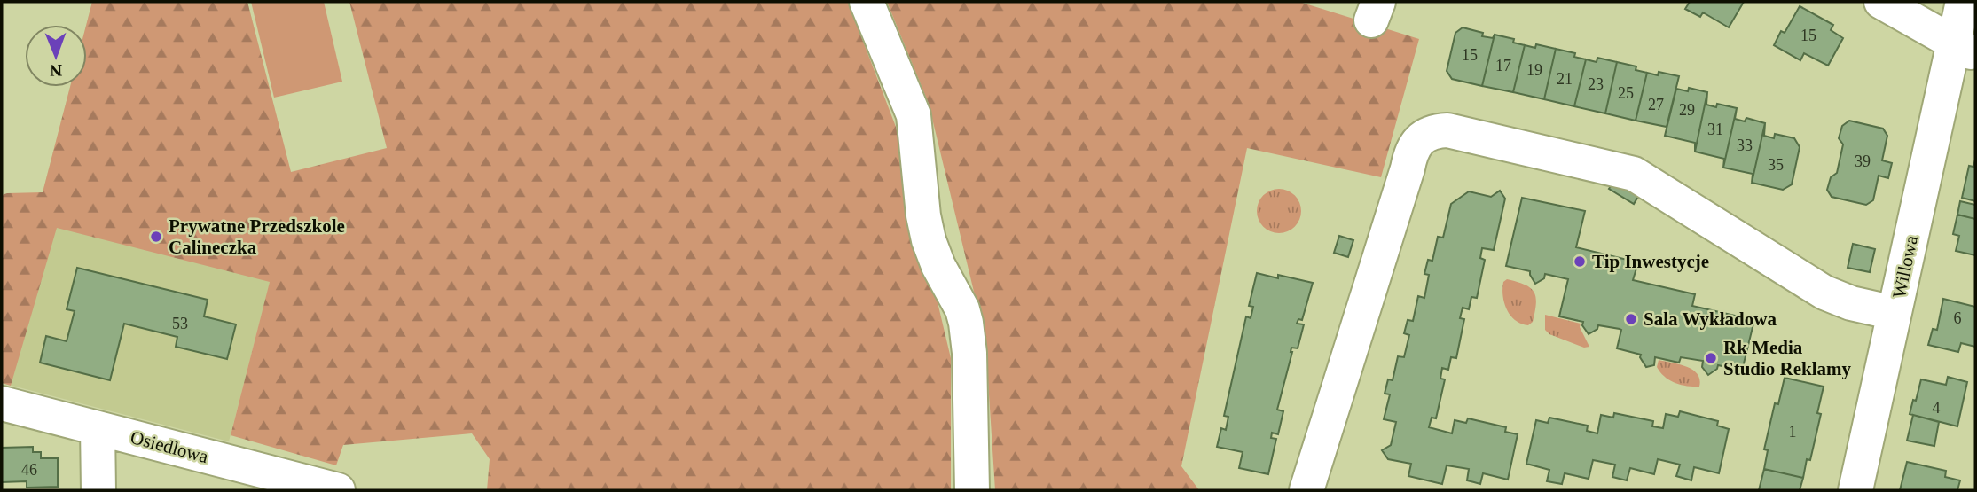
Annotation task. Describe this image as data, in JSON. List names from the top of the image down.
{
  "streets": {
    "street": ["Willowa", "Osiedlowa"]
  },
  "places": [
    "Prywatne Przedszkole Calineczka",
    "Tip Inwestycje",
    "Sala Wykładowa",
    "Rk Media Studio Reklamy"
  ],
  "house_numbers": [
    "15",
    "15",
    "17",
    "19",
    "21",
    "23",
    "25",
    "27",
    "29",
    "31",
    "33",
    "39",
    "35",
    "6",
    "53",
    "4",
    "1",
    "46"
  ],
  "north": "bottom"
}
